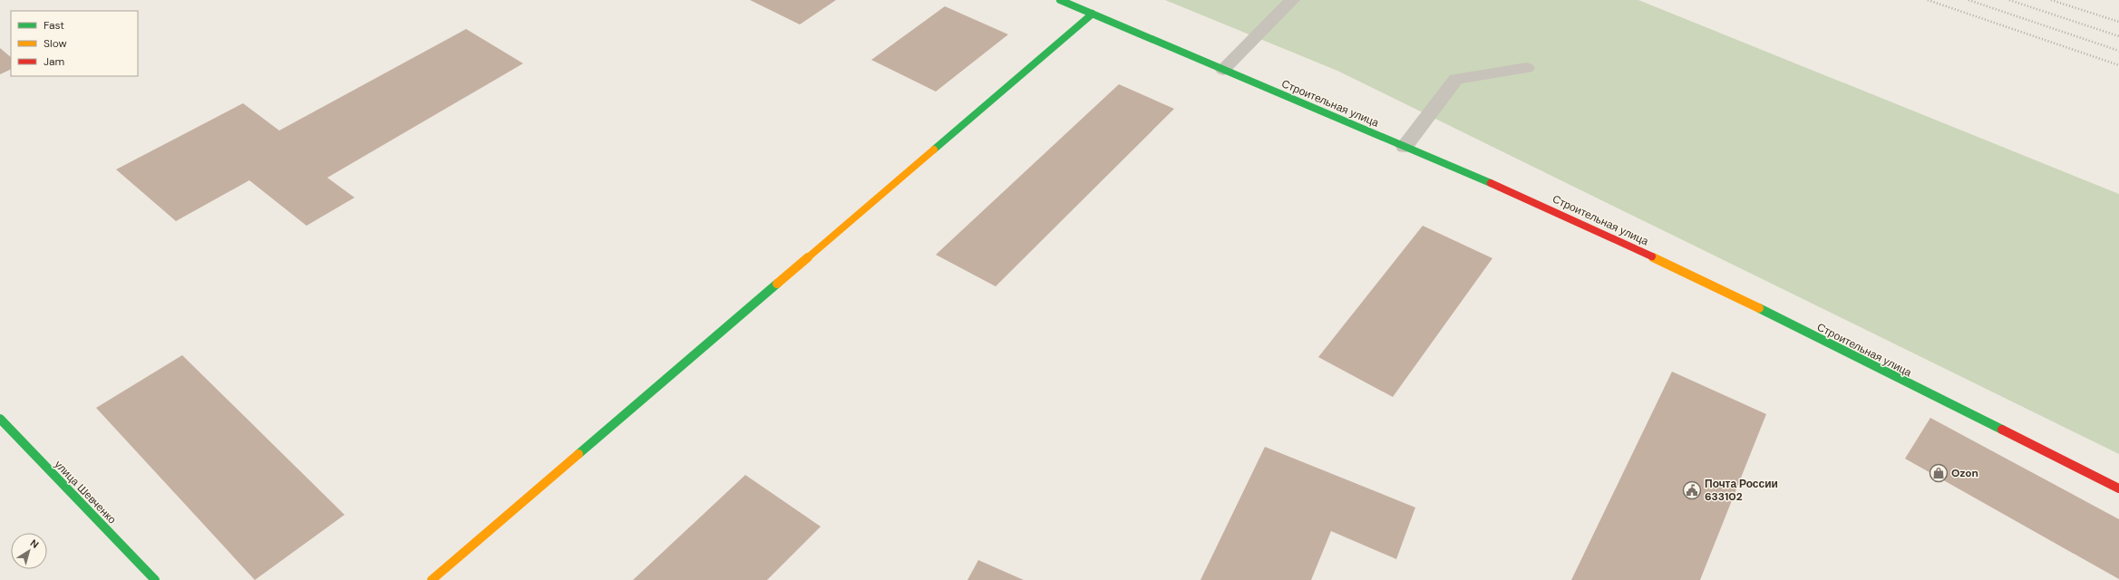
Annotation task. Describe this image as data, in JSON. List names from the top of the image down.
{
  "streets": {
    "street": ["Строительная улица", "улица Шевченко"]
  },
  "places": {
    "shop": ["Ozon"],
    "public building": ["Почта России 633102"]
  },
  "legend": ["Fast", "Slow", "Jam"],
  "north": "top right"
}
